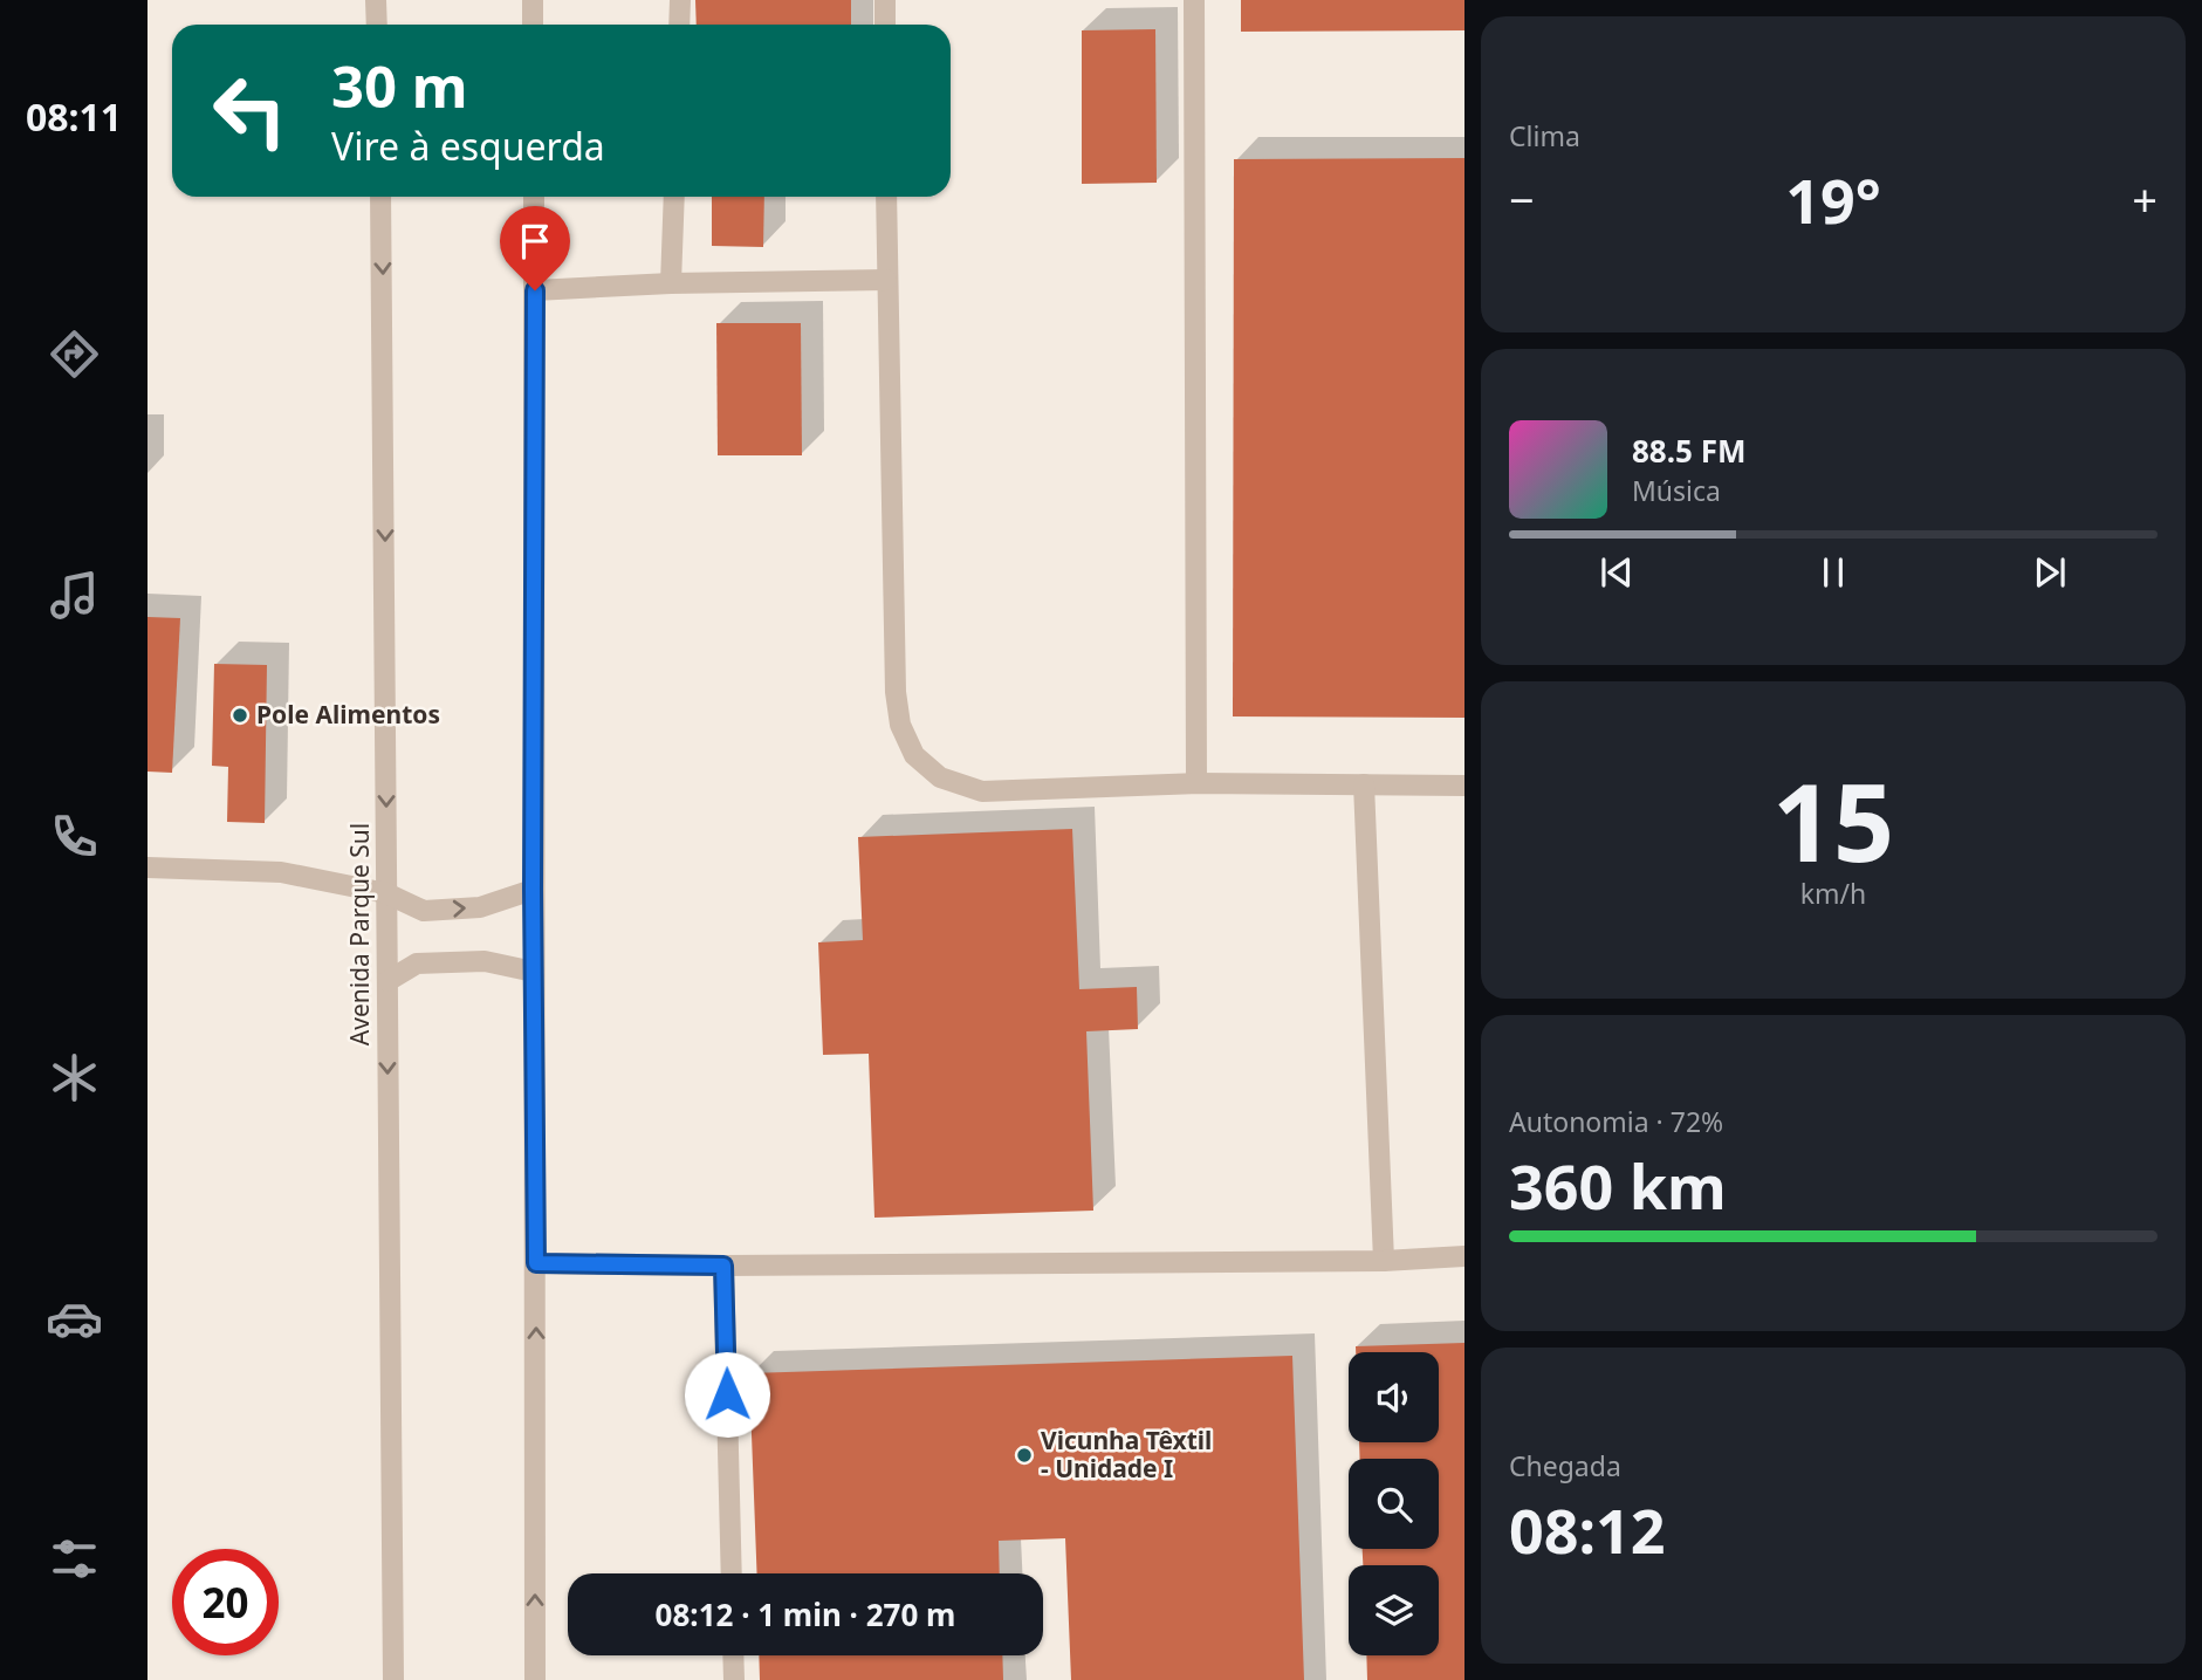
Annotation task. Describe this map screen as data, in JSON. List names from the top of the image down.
{
  "streets": {
    "street": ["Avenida Parque Sul"]
  },
  "places": ["Pole Alimentos", "Vicunha Têxtil - Unidade I"],
  "page": {
    "tabs": "08:11",
    "tile": [
      "Clima",
      ["15", "km/h"],
      ["Autonomia · 72%", "360 km"],
      ["Chegada", "08:12"]
    ],
    "turn": ["30 m", "Vire à esquerda"],
    "heat": ["−", "19°", "+"],
    "song": ["88.5 FM", "Música"],
    "limit": "20",
    "trip": "08:12 · 1 min · 270 m"
  }
}
